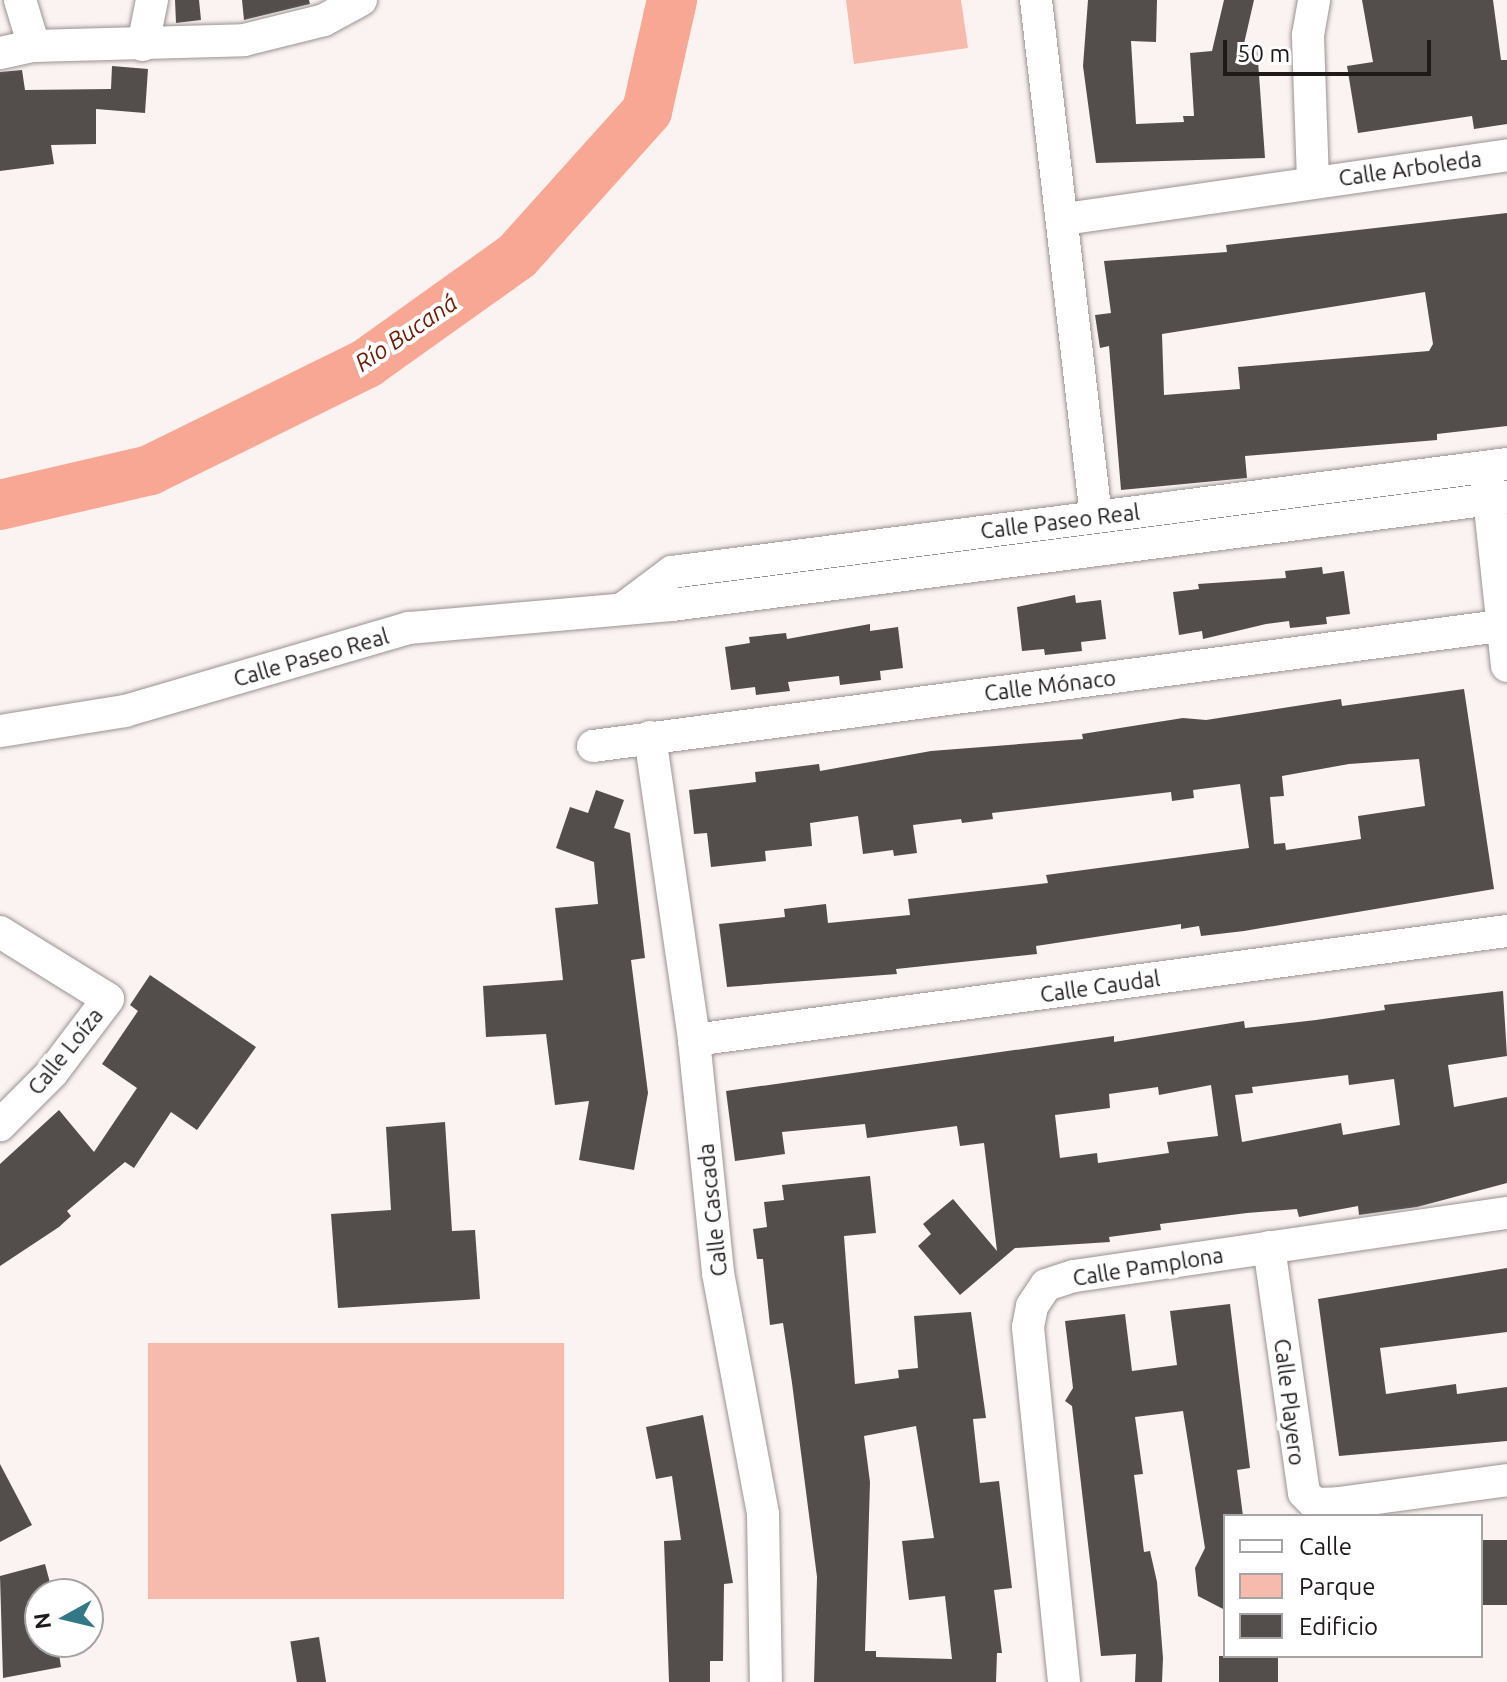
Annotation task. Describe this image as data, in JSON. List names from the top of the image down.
{
  "streets": {
    "street": [
      "Calle Arboleda",
      "Calle Paseo Real",
      "Calle Mónaco",
      "Calle Caudal",
      "Calle Loíza",
      "Calle Cascada",
      "Calle Pamplona",
      "Calle Playero"
    ]
  },
  "crossings": [
    ["Calle Mónaco", "Calle Cascada"],
    ["Calle Caudal", "Calle Cascada"],
    ["Calle Pamplona", "Calle Playero"]
  ],
  "water": ["Río Bucaná"],
  "legend": ["Calle", "Parque", "Edificio"],
  "scale_bar": "50 m",
  "north": "left"
}
